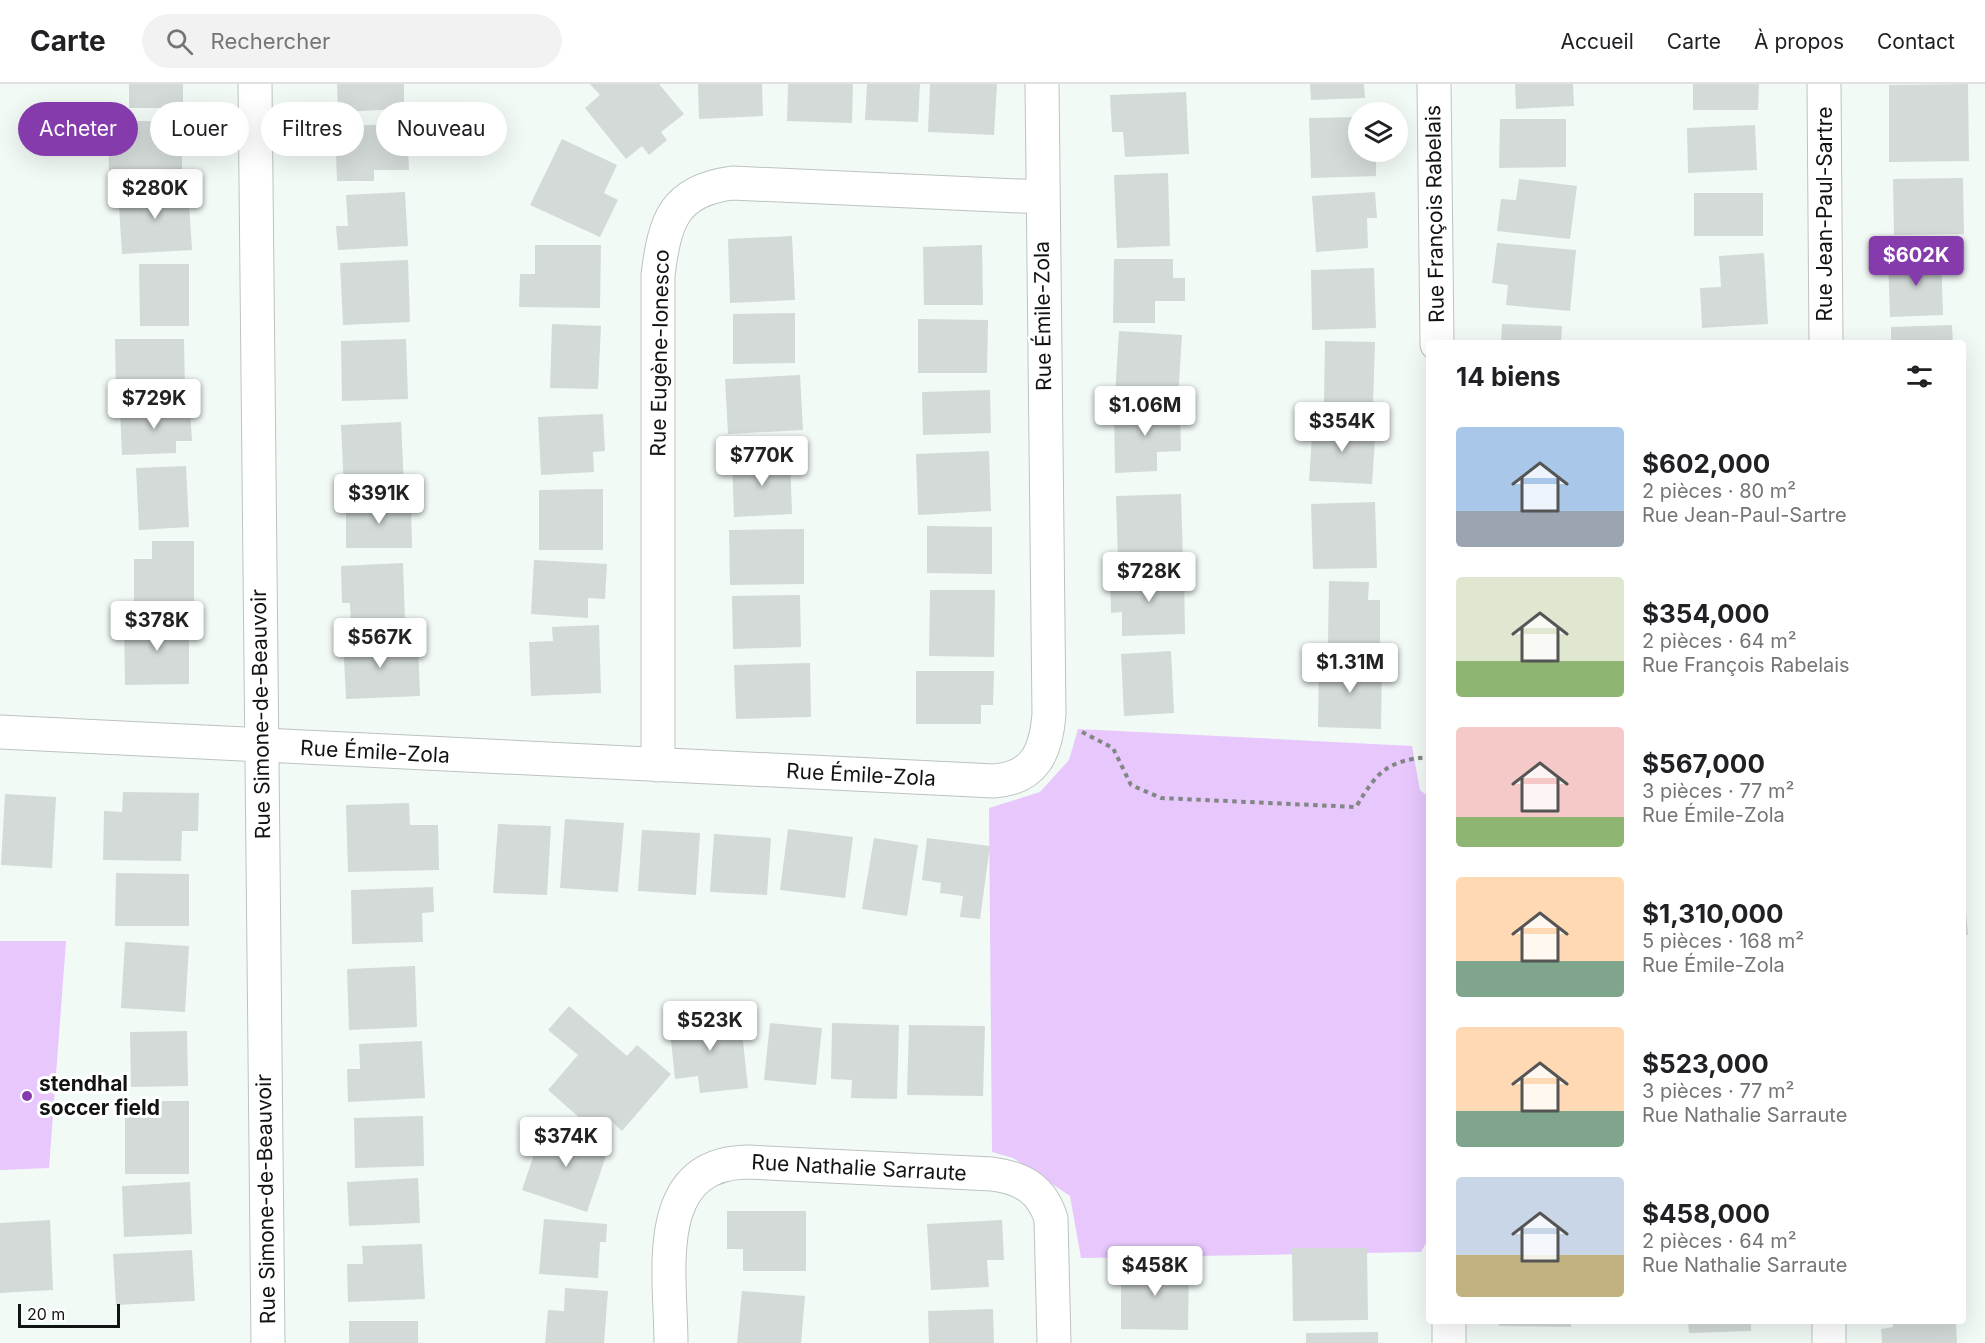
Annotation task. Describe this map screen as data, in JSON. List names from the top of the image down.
{
  "streets": {
    "street": [
      "Rue François Rabelais",
      "Rue Jean-Paul-Sartre",
      "Rue Émile-Zola",
      "Rue Eugène-Ionesco",
      "Rue Simone-de-Beauvoir",
      "Rue Nathalie Sarraute"
    ]
  },
  "crossings": [
    ["Rue Émile-Zola", "Rue Eugène-Ionesco"],
    ["Rue Émile-Zola", "Rue Simone-de-Beauvoir"]
  ],
  "places": ["stendhal soccer field"],
  "scale_bar": "20 m",
  "page": {
    "header": "Carte",
    "search": "Rechercher",
    "nav": [
      "Accueil",
      "Carte",
      "À propos",
      "Contact"
    ],
    "chip": [
      "Acheter",
      "Louer",
      "Filtres",
      "Nouveau"
    ],
    "price": [
      "$280K",
      "$602K",
      "$729K",
      "$1.06M",
      "$354K",
      "$770K",
      "$391K",
      "$728K",
      "$378K",
      "$567K",
      "$1.31M",
      "$523K",
      "$374K",
      "$458K"
    ],
    "heading": "14 biens",
    "list": [
      {
        "name": "$602,000",
        "note": "2 pièces · 80 m² · Rue Jean-Paul-Sartre"
      },
      {
        "name": "$354,000",
        "note": "2 pièces · 64 m² · Rue François Rabelais"
      },
      {
        "name": "$567,000",
        "note": "3 pièces · 77 m² · Rue Émile-Zola"
      },
      {
        "name": "$1,310,000",
        "note": "5 pièces · 168 m² · Rue Émile-Zola"
      },
      {
        "name": "$523,000",
        "note": "3 pièces · 77 m² · Rue Nathalie Sarraute"
      },
      {
        "name": "$458,000",
        "note": "2 pièces · 64 m² · Rue Nathalie Sarraute"
      }
    ],
    "scale": "20 m"
  }
}
